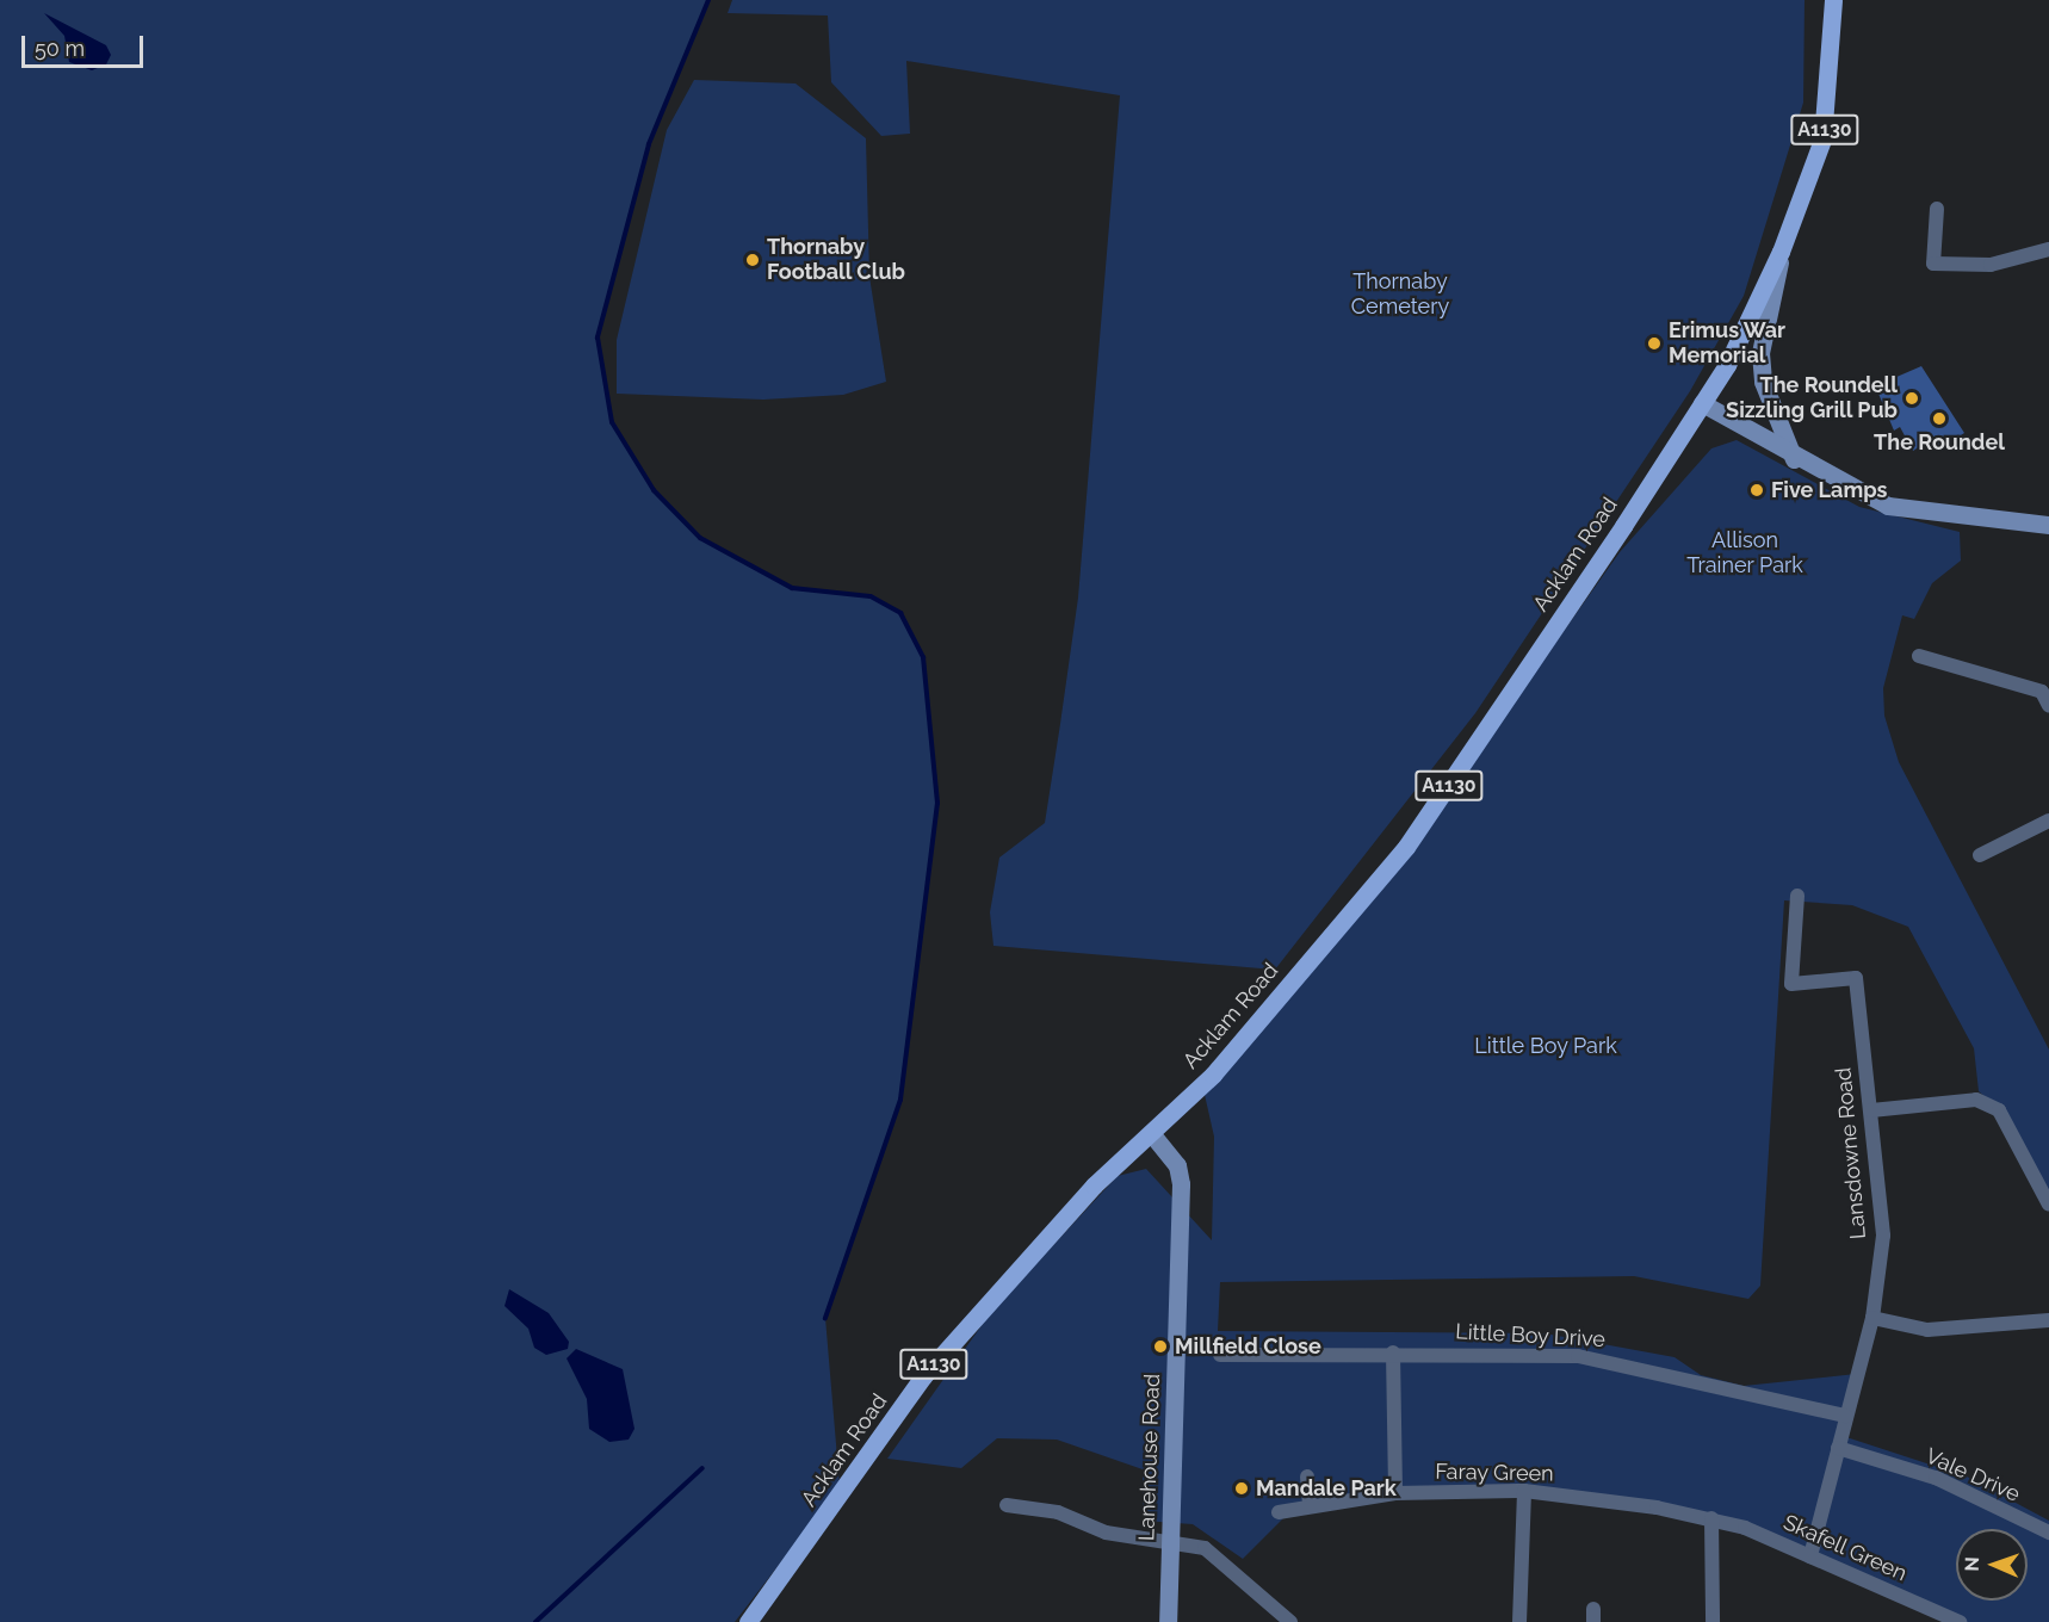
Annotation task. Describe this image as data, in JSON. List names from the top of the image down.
{
  "streets": {
    "main road": ["A1130", "Acklam Road"],
    "street": [
      "Lansdowne Road",
      "Little Boy Drive",
      "Lanehouse Road",
      "Faray Green",
      "Vale Drive",
      "Skafell Green"
    ]
  },
  "crossings": [
    ["A1130", "Acklam Road"],
    ["Acklam Road", "Lanehouse Road"],
    ["Lansdowne Road", "Little Boy Drive"],
    ["Lansdowne Road", "Vale Drive"],
    ["Lansdowne Road", "Skafell Green"],
    ["Faray Green", "Skafell Green"]
  ],
  "parks": ["Thornaby Cemetery", "Allison Trainer Park", "Little Boy Park"],
  "places": [
    "Thornaby Football Club",
    "Erimus War Memorial",
    "The Roundell Sizzling Grill Pub",
    "The Roundel",
    "Five Lamps",
    "Millfield Close",
    "Mandale Park"
  ],
  "scale_bar": "50 m",
  "north": "left"
}
